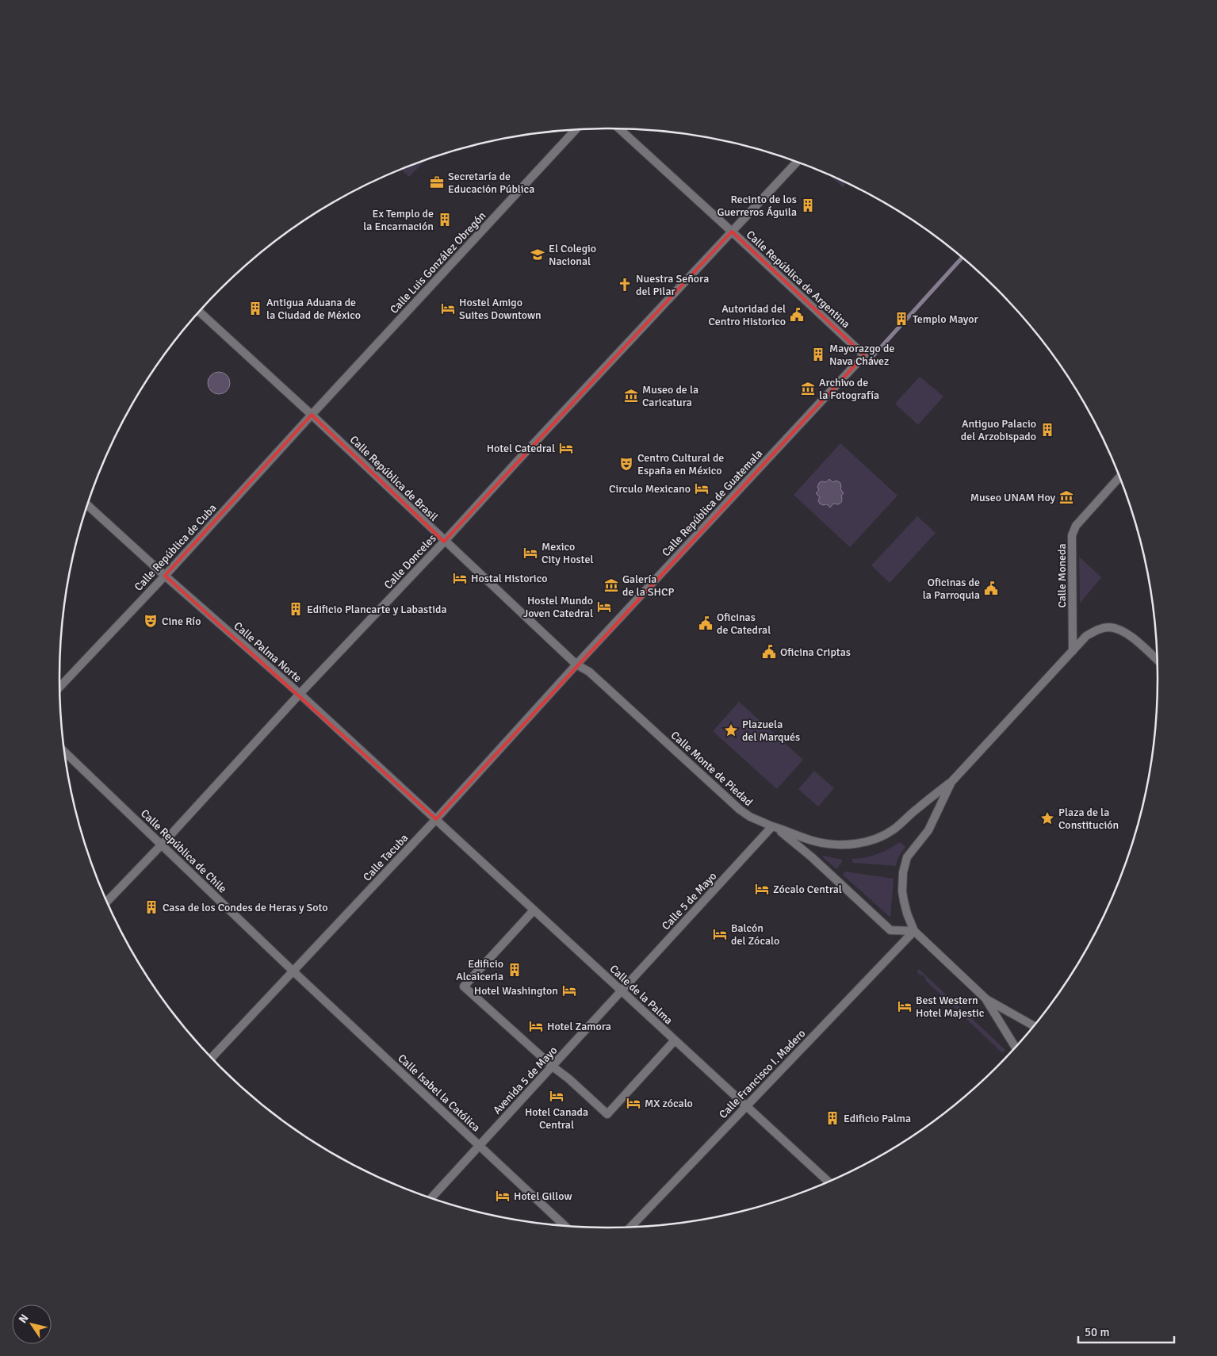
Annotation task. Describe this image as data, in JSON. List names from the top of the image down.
{
  "streets": {
    "street": [
      "Calle Luis González Obregón",
      "Calle República de Argentina",
      "Calle República de Brasil",
      "Calle República de Guatemala",
      "Calle República de Cuba",
      "Calle Donceles",
      "Calle Moneda",
      "Calle Palma Norte",
      "Calle Monte de Piedad",
      "Calle República de Chile",
      "Calle Tacuba",
      "Calle 5 de Mayo",
      "Calle de la Palma",
      "Calle Francisco I. Madero",
      "Avenida 5 de Mayo",
      "Calle Isabel la Católica"
    ]
  },
  "crossings": [
    ["Calle Luis González Obregón", "Calle República de Brasil"],
    ["Calle Luis González Obregón", "Calle República de Cuba"],
    ["Calle República de Argentina", "Calle República de Guatemala"],
    ["Calle República de Argentina", "Calle Donceles"],
    ["Calle República de Brasil", "Calle República de Guatemala"],
    ["Calle República de Brasil", "Calle República de Cuba"],
    ["Calle República de Brasil", "Calle Donceles"],
    ["Calle República de Brasil", "Calle Monte de Piedad"],
    ["Calle República de Brasil", "Calle Tacuba"],
    ["Calle República de Guatemala", "Calle Monte de Piedad"],
    ["Calle República de Guatemala", "Calle Tacuba"],
    ["Calle República de Cuba", "Calle Palma Norte"],
    ["Calle Donceles", "Calle Palma Norte"],
    ["Calle Donceles", "Calle República de Chile"],
    ["Calle Palma Norte", "Calle Tacuba"],
    ["Calle Palma Norte", "Calle de la Palma"],
    ["Calle Monte de Piedad", "Calle Tacuba"],
    ["Calle Monte de Piedad", "Calle 5 de Mayo"],
    ["Calle Monte de Piedad", "Calle Francisco I. Madero"],
    ["Calle República de Chile", "Calle Tacuba"],
    ["Calle República de Chile", "Calle Isabel la Católica"],
    ["Calle Tacuba", "Calle de la Palma"],
    ["Calle Tacuba", "Calle Isabel la Católica"],
    ["Calle 5 de Mayo", "Calle de la Palma"],
    ["Calle 5 de Mayo", "Avenida 5 de Mayo"],
    ["Calle de la Palma", "Calle Francisco I. Madero"],
    ["Calle de la Palma", "Avenida 5 de Mayo"],
    ["Avenida 5 de Mayo", "Calle Isabel la Católica"]
  ],
  "places": {
    "office": ["Secretaría de Educación Pública"],
    "building": [
      "Recinto de los Guerreros Águila",
      "Ex Templo de la Encarnación",
      "Antigua Aduana de la Ciudad de México",
      "Templo Mayor",
      "Mayorazgo de Nava Chávez",
      "Antiguo Palacio del Arzobispado",
      "Edificio Plancarte y Labastida",
      "Casa de los Condes de Heras y Soto",
      "Edificio Alcaiceria",
      "Edificio Palma"
    ],
    "school or university": ["El Colegio Nacional"],
    "church": ["Nuestra Señora del Pilar"],
    "hotel": [
      "Hostel Amigo Suites Downtown",
      "Hotel Catedral",
      "Circulo Mexicano",
      "Mexico City Hostel",
      "Hostal Historico",
      "Hostel Mundo Joven Catedral",
      "Zócalo Central",
      "Balcón del Zócalo",
      "Hotel Washington",
      "Best Western Hotel Majestic",
      "Hotel Zamora",
      "Hotel Canada Central",
      "MX zócalo",
      "Hotel Gillow"
    ],
    "public building": [
      "Autoridad del Centro Historico",
      "Oficinas de la Parroquia",
      "Oficinas de Catedral",
      "Oficina Criptas"
    ],
    "museum": [
      "Archivo de la Fotografía",
      "Museo de la Caricatura",
      "Museo UNAM Hoy",
      "Galería de la SHCP"
    ],
    "theatre": ["Centro Cultural de España en México", "Cine Río"],
    "place": ["Plazuela del Marqués", "Plaza de la Constitución"]
  },
  "scale_bar": "50 m",
  "north": "top left"
}
